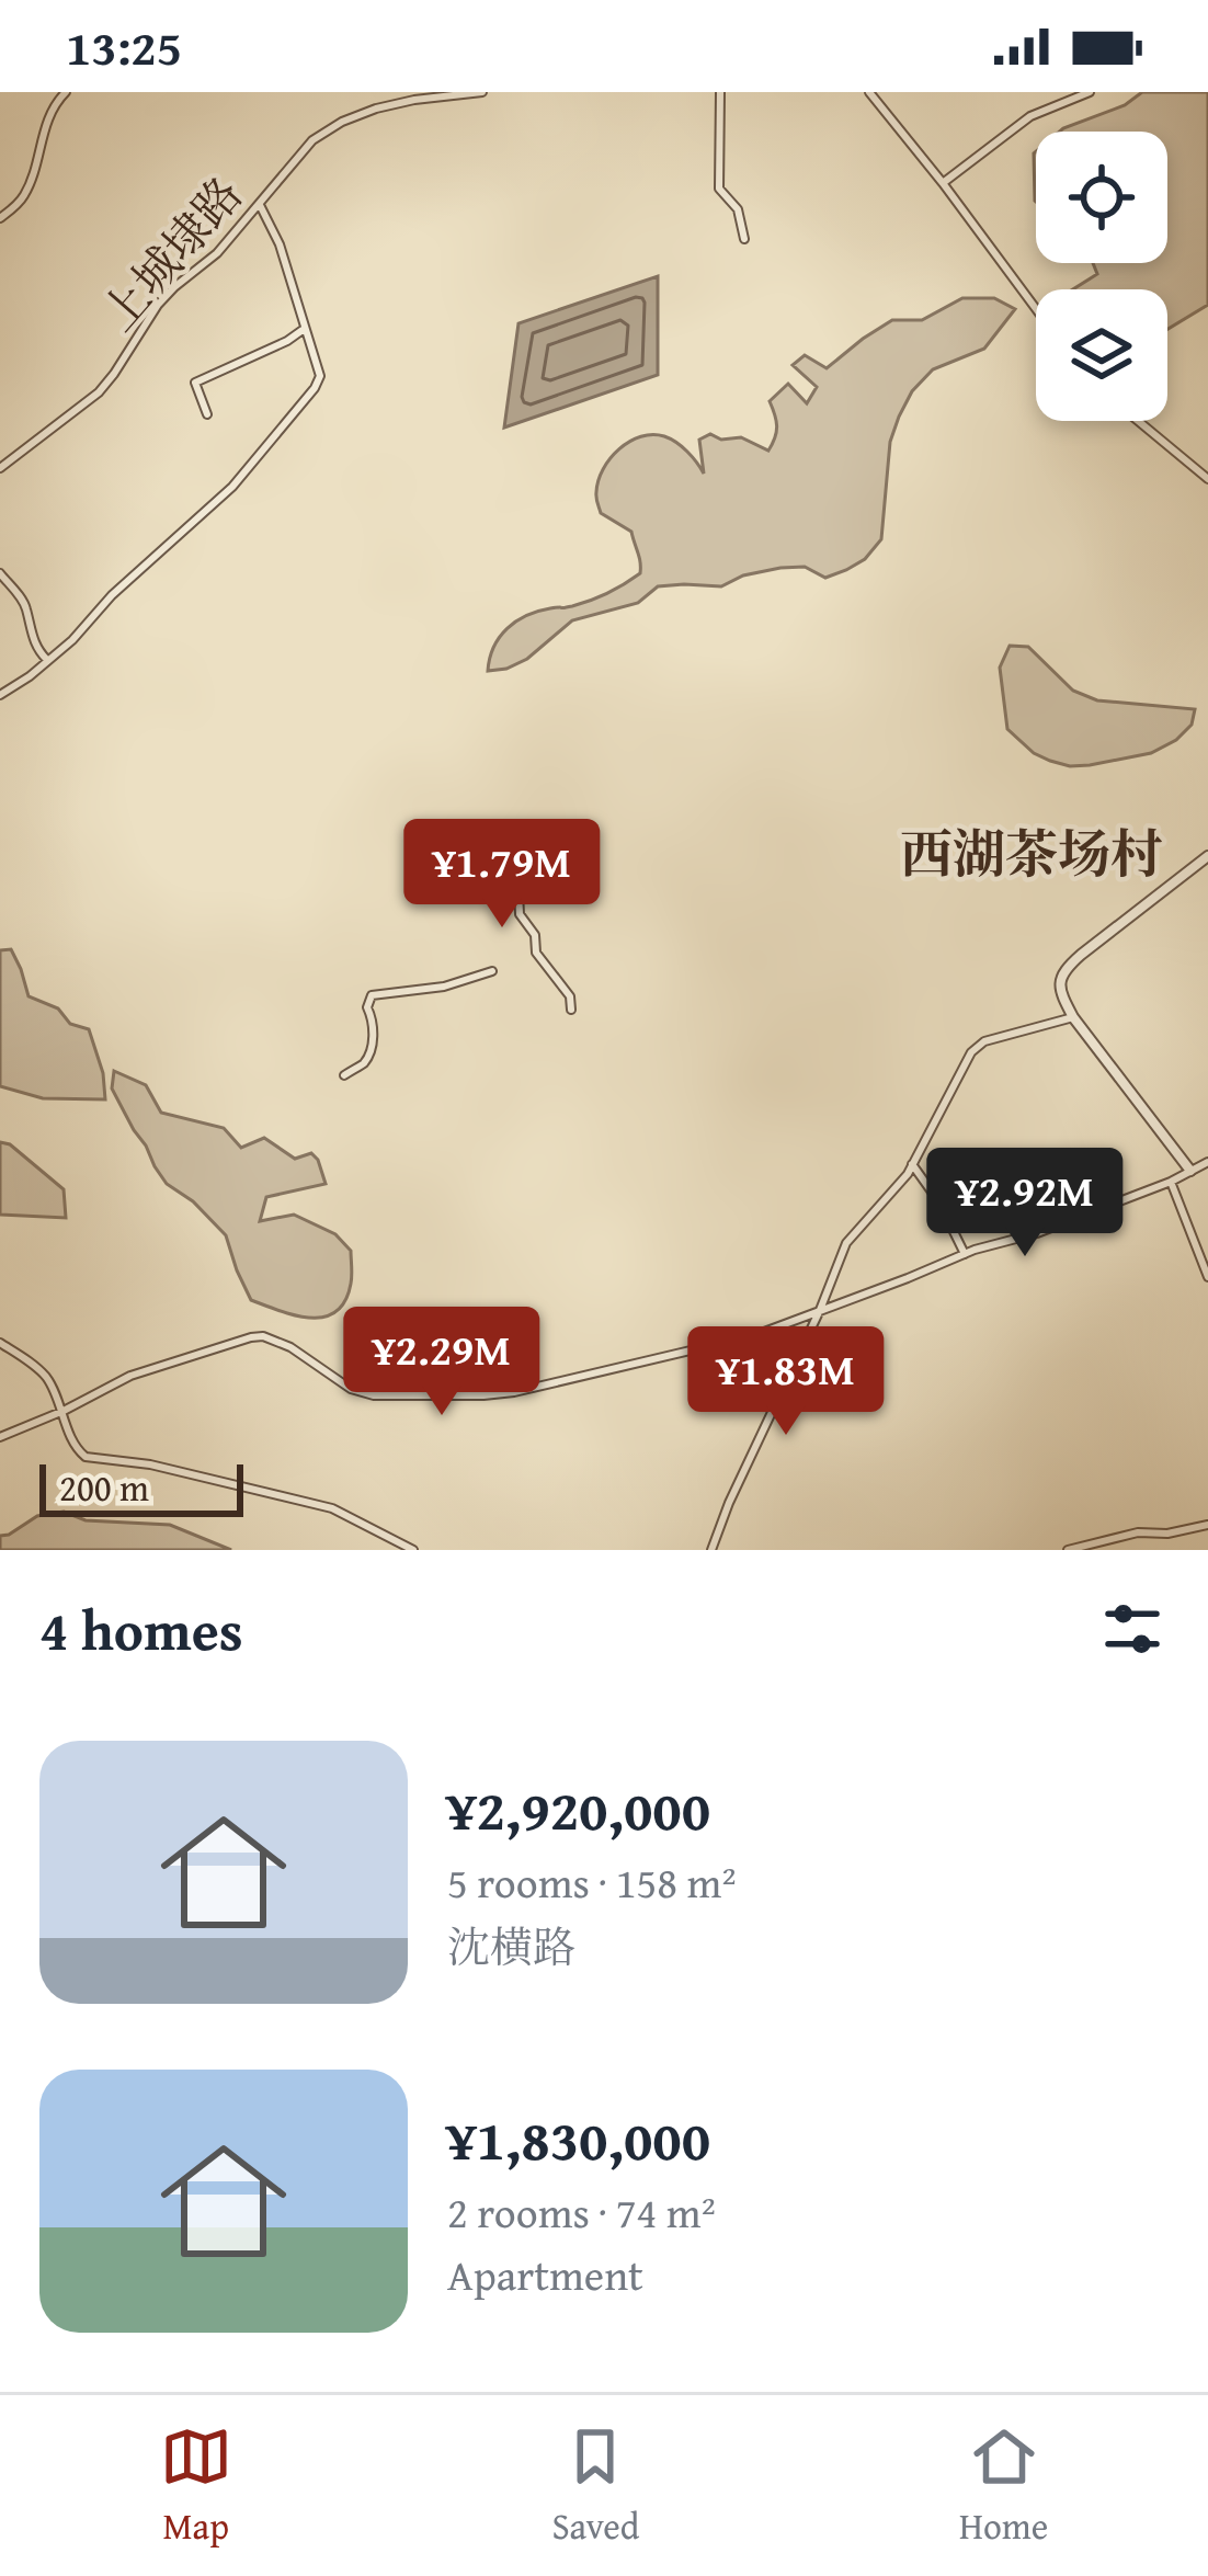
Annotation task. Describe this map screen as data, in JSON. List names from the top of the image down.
{
  "streets": {
    "street": ["上城埭路"]
  },
  "districts": ["西湖茶场村"],
  "scale_bar": "200 m",
  "page": {
    "status": "13:25",
    "price": [
      "¥1.79M",
      "¥2.92M",
      "¥2.29M",
      "¥1.83M"
    ],
    "scale": "200 m",
    "heading": "4 homes",
    "list": [
      {
        "name": "¥2,920,000",
        "note": "5 rooms · 158 m² · 沈横路"
      },
      {
        "name": "¥1,830,000",
        "note": "2 rooms · 74 m² · Apartment"
      }
    ],
    "tabs": ["Map", "Saved", "Home"]
  }
}
